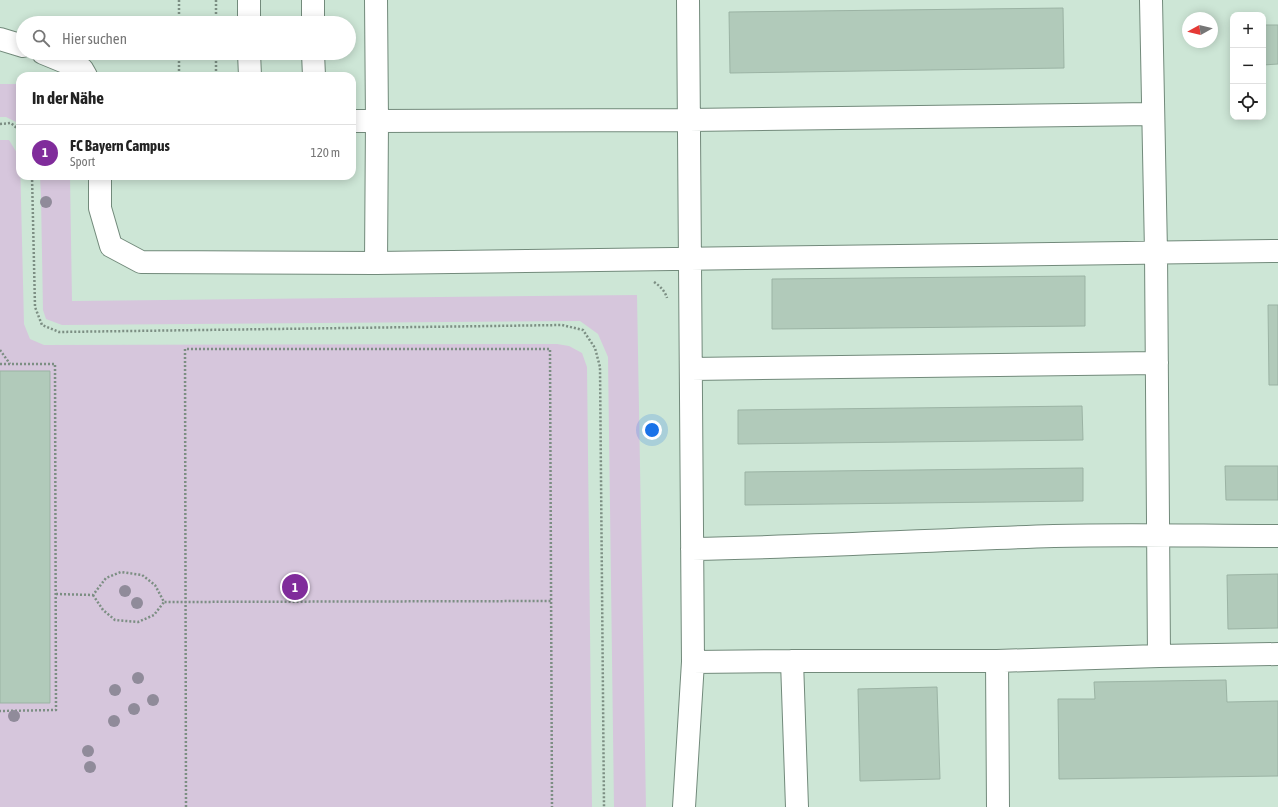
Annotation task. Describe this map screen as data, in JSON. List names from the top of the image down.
{
  "north": "left",
  "page": {
    "map_buttons": ["+", "−"],
    "search": "Hier suchen",
    "heading": "In der Nähe",
    "list": [
      {
        "mark": "1",
        "name": "FC Bayern Campus",
        "note": "Sport",
        "value": "120 m"
      }
    ],
    "pins": "1"
  }
}
